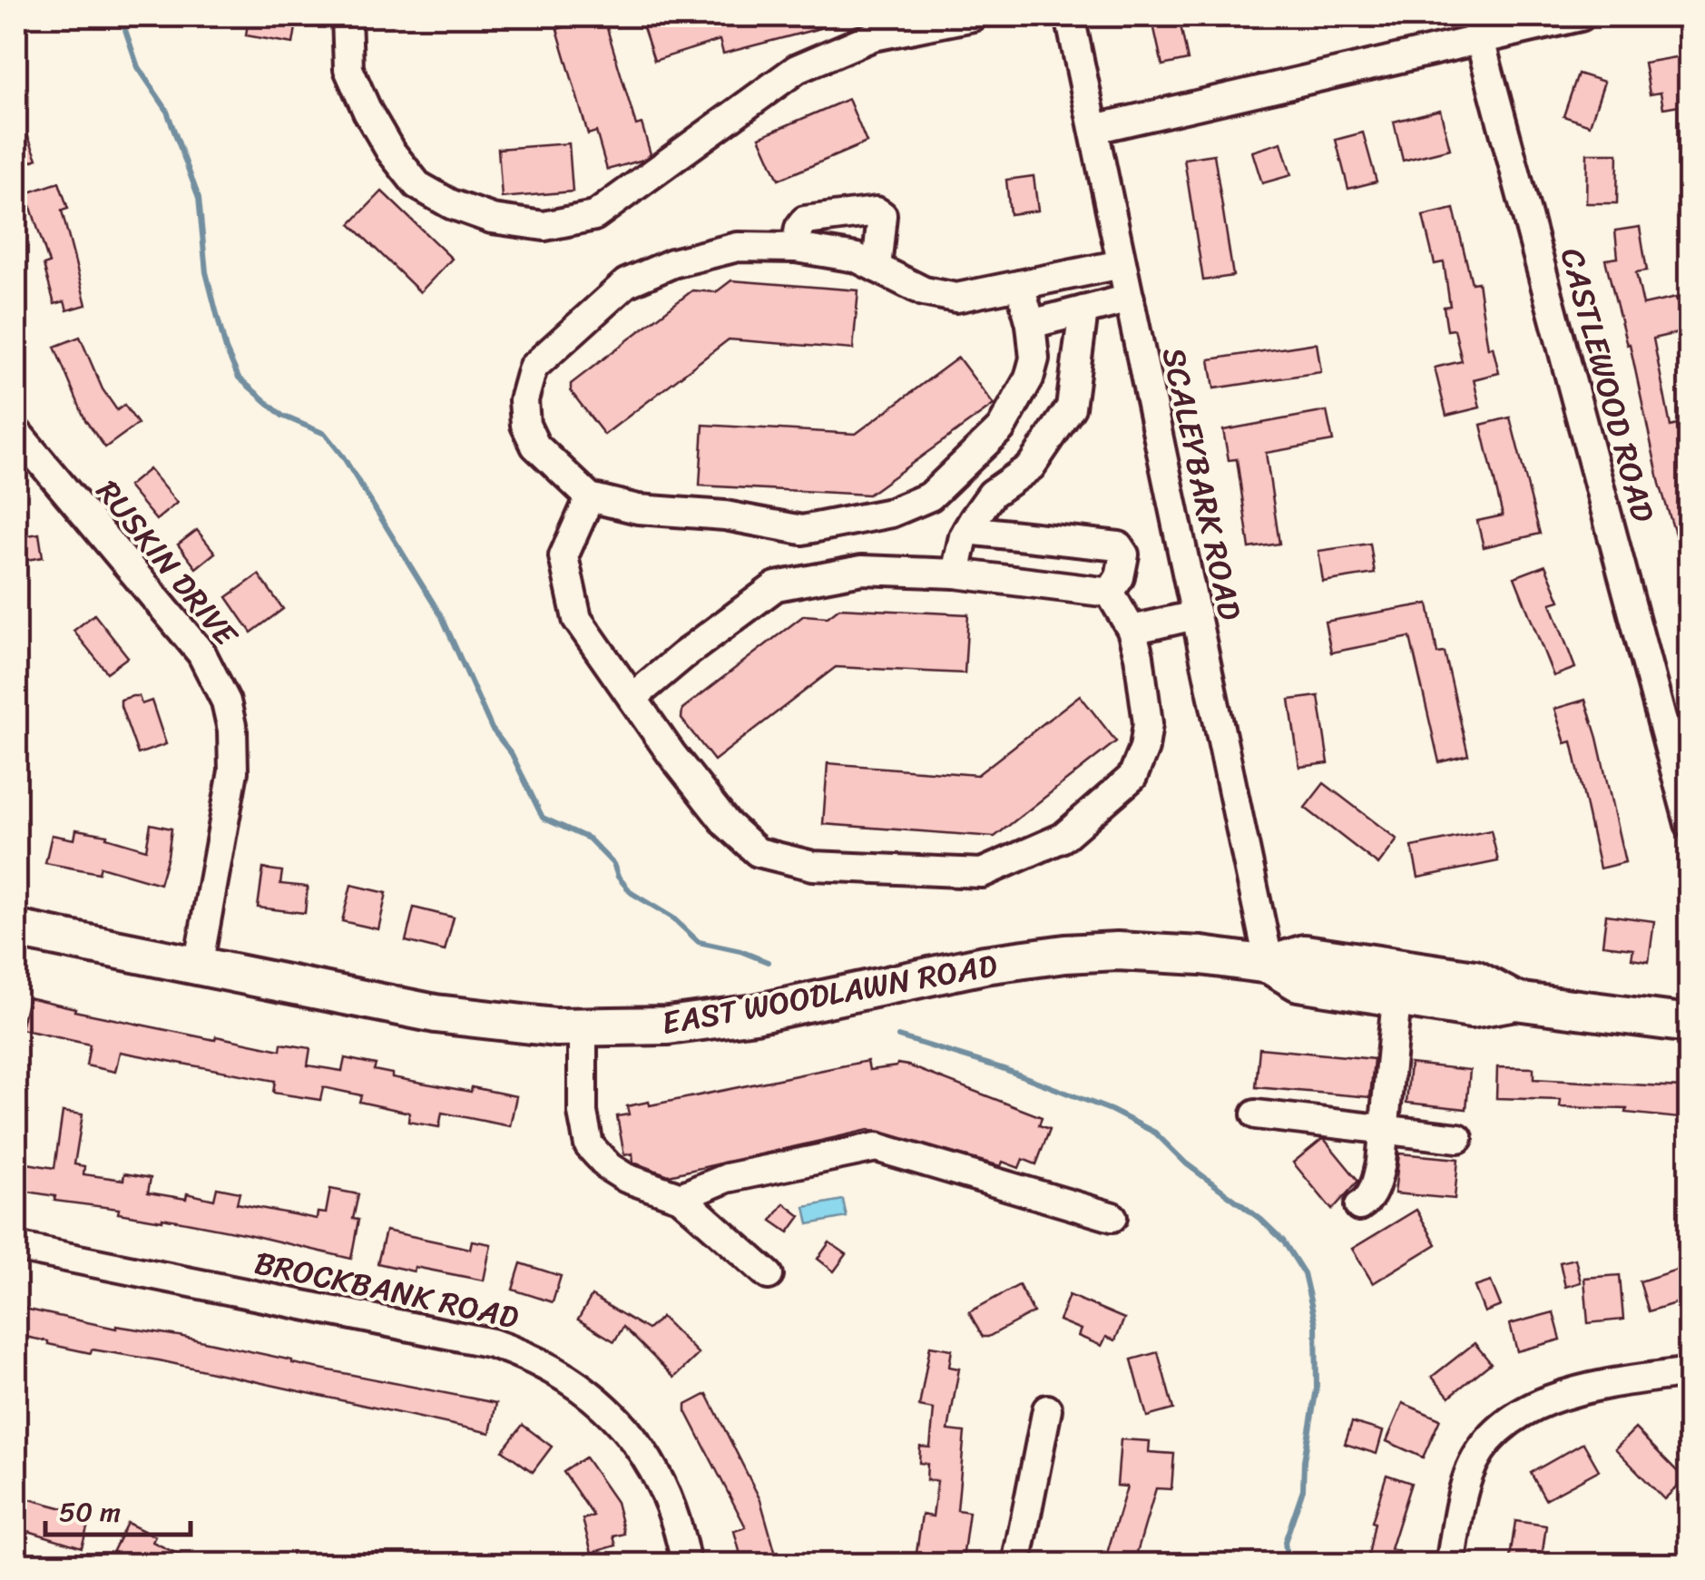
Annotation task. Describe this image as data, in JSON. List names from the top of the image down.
{
  "streets": {
    "main road": ["EAST WOODLAWN ROAD"],
    "street": [
      "CASTLEWOOD ROAD",
      "SCALEYBARK ROAD",
      "RUSKIN DRIVE",
      "BROCKBANK ROAD"
    ]
  },
  "crossings": [
    ["SCALEYBARK ROAD", "EAST WOODLAWN ROAD"],
    ["RUSKIN DRIVE", "EAST WOODLAWN ROAD"]
  ],
  "scale_bar": "50 m"
}
